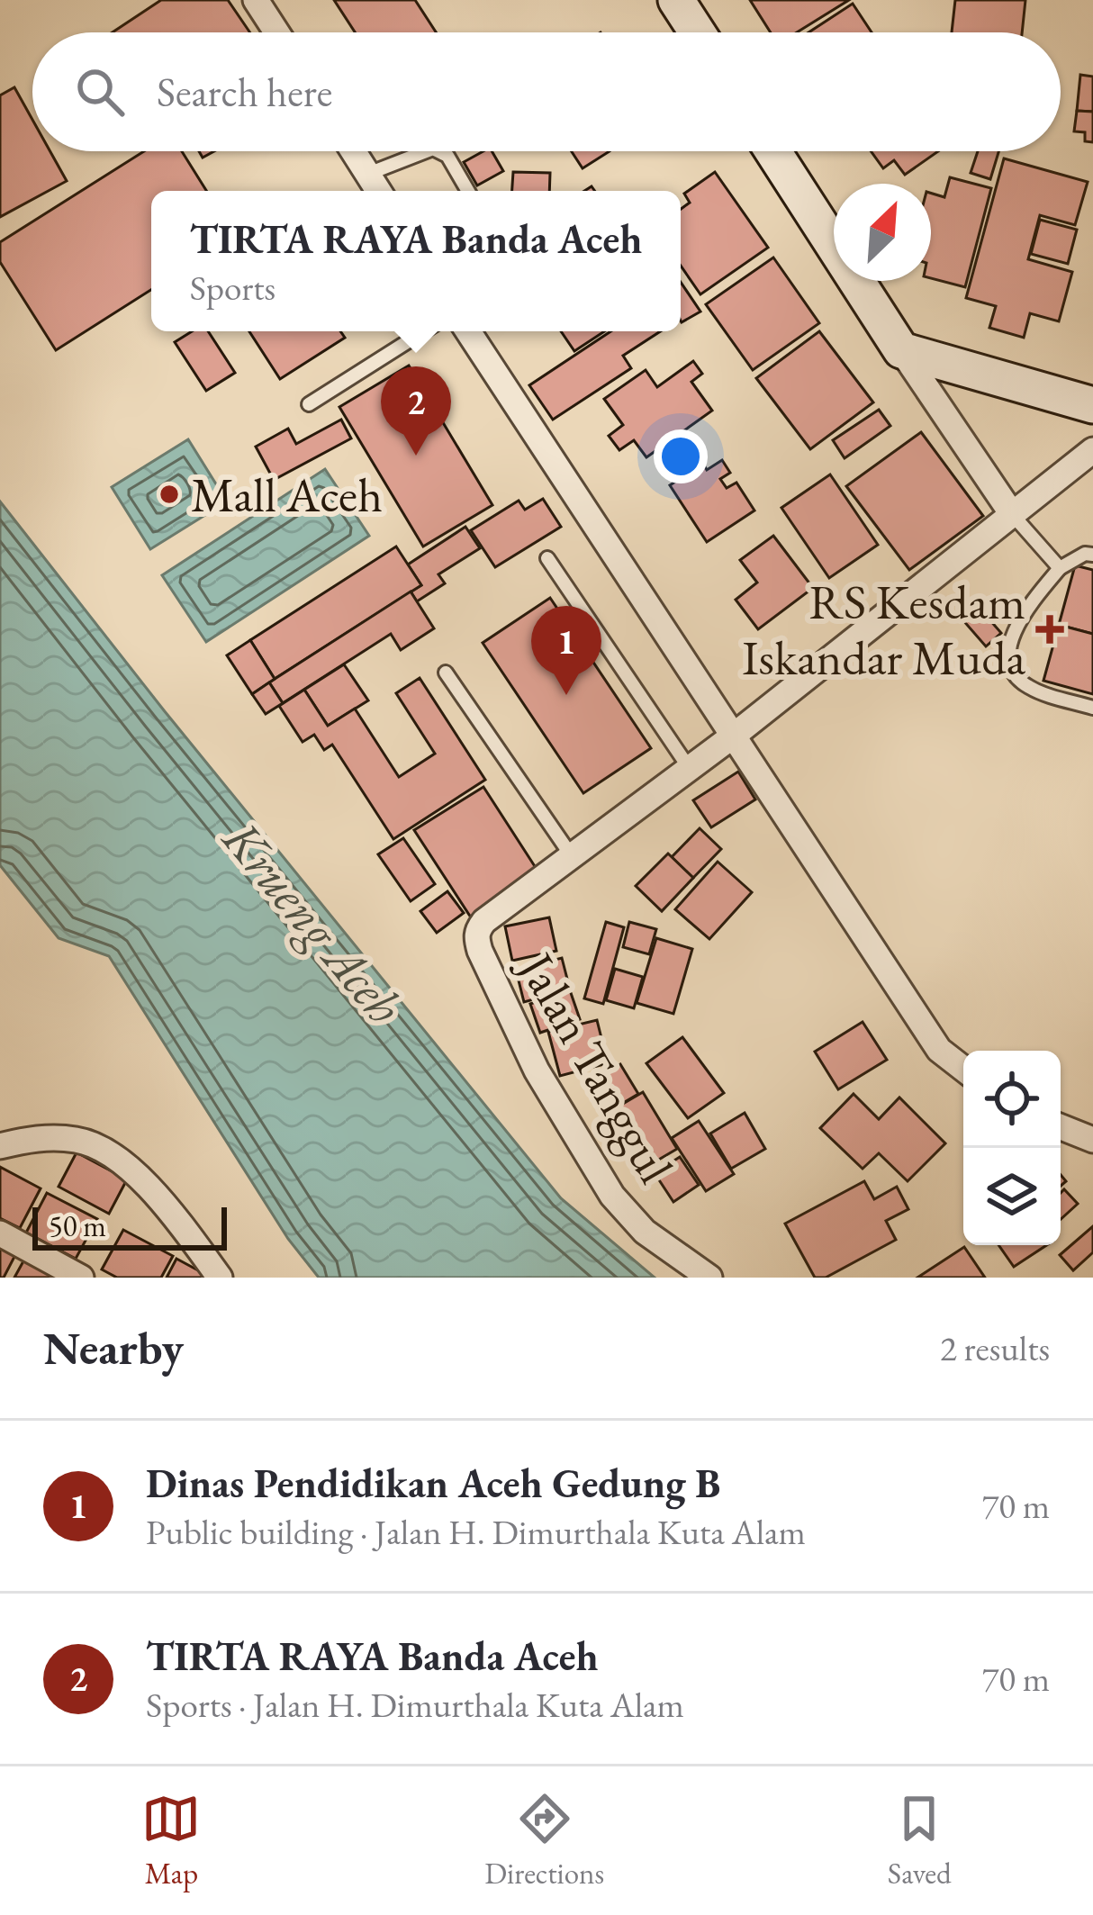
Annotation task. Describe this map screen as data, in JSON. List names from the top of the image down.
{
  "streets": {
    "street": ["Jalan Tanggul"]
  },
  "water": ["Krueng Aceh"],
  "places": {
    "other": ["Mall Aceh"],
    "health": ["RS Kesdam Iskandar Muda"]
  },
  "scale_bar": "50 m",
  "north": "top right",
  "page": {
    "search": "Search here",
    "popup": ["TIRTA RAYA Banda Aceh", "Sports"],
    "pins": ["2", "1"],
    "scale": "50 m",
    "heading": ["Nearby", "2 results"],
    "list": [
      {
        "mark": "1",
        "name": "Dinas Pendidikan Aceh Gedung B",
        "note": "Public building · Jalan H. Dimurthala Kuta Alam",
        "value": "70 m"
      },
      {
        "mark": "2",
        "name": "TIRTA RAYA Banda Aceh",
        "note": "Sports · Jalan H. Dimurthala Kuta Alam",
        "value": "70 m"
      }
    ],
    "nav": ["Map", "Directions", "Saved"]
  }
}
